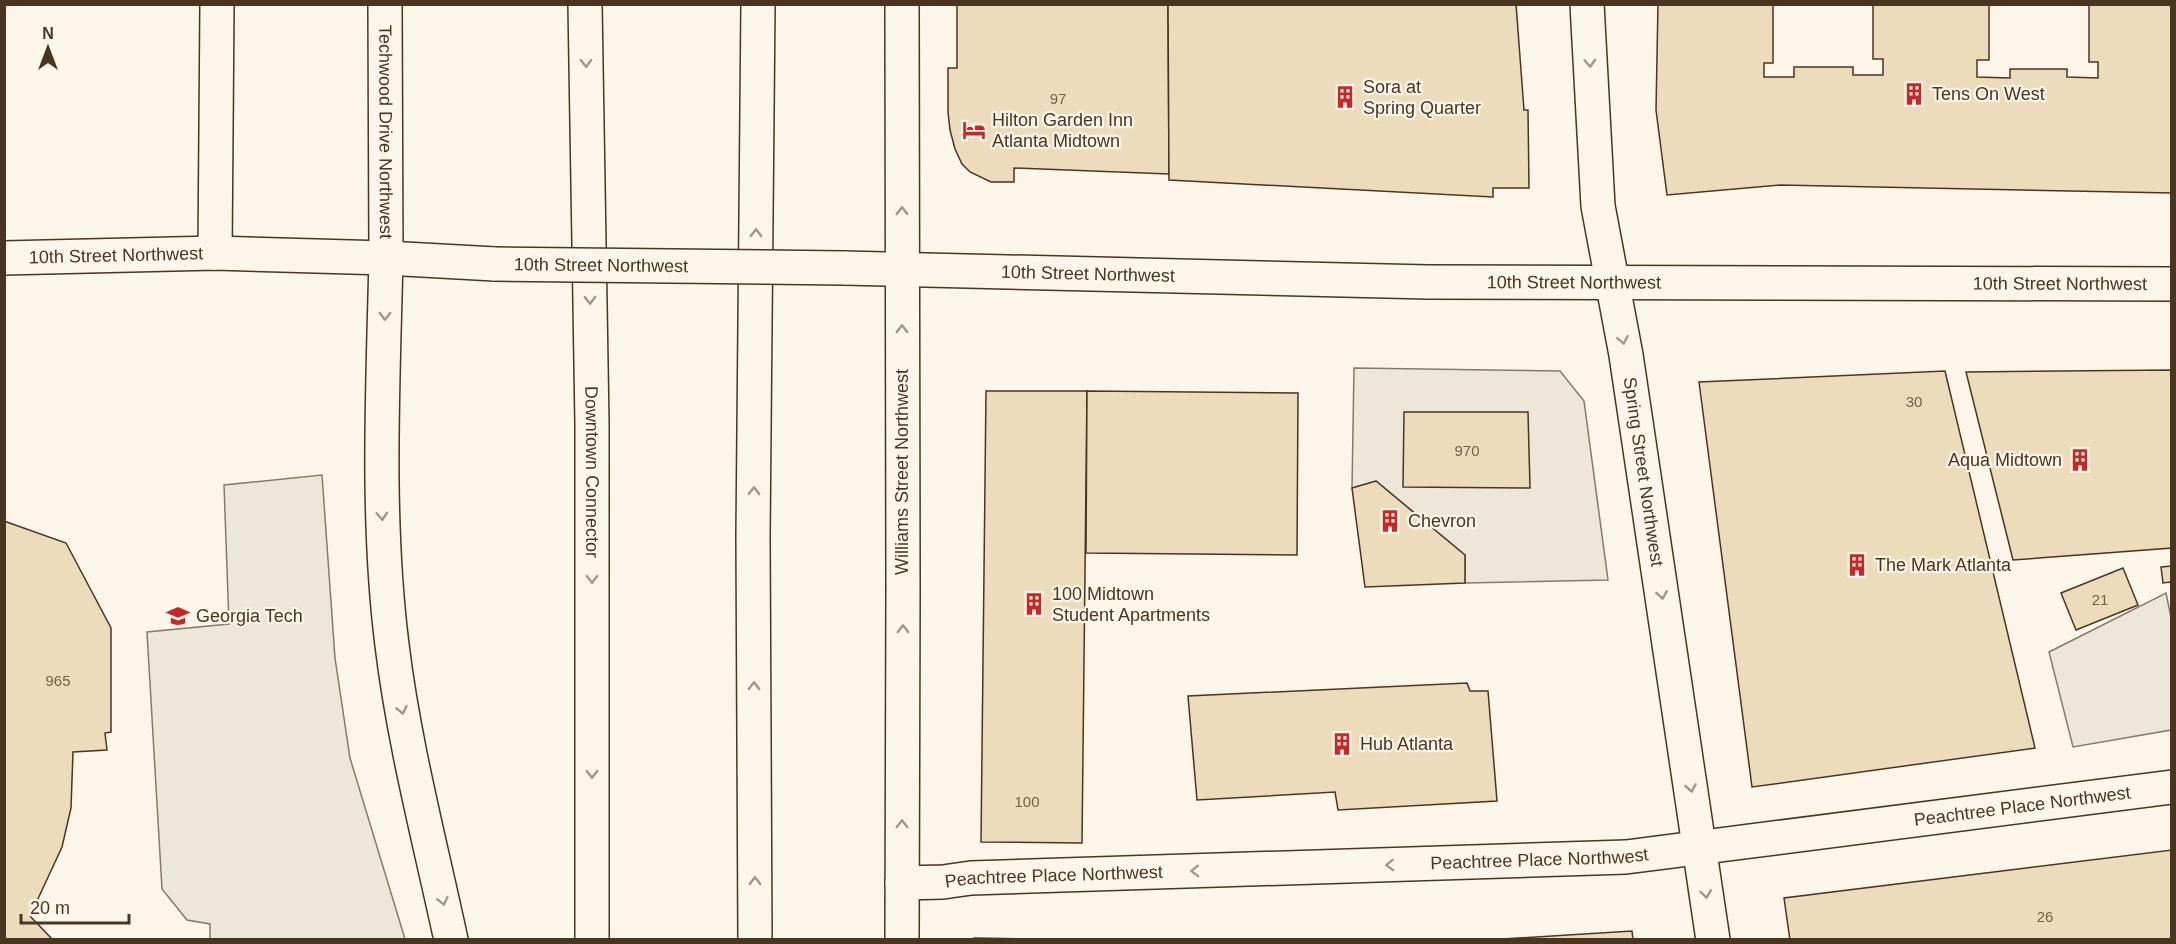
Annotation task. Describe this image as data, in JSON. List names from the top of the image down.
{
  "streets": {
    "main road": [
      "Techwood Drive Northwest",
      "10th Street Northwest",
      "Downtown Connector",
      "Williams Street Northwest",
      "Spring Street Northwest",
      "Peachtree Place Northwest"
    ]
  },
  "crossings": [
    ["Techwood Drive Northwest", "10th Street Northwest"],
    ["10th Street Northwest", "Williams Street Northwest"],
    ["10th Street Northwest", "Spring Street Northwest"],
    ["Williams Street Northwest", "Peachtree Place Northwest"],
    ["Spring Street Northwest", "Peachtree Place Northwest"]
  ],
  "one_way": ["Techwood Drive Northwest", "Spring Street Northwest", "Peachtree Place Northwest"],
  "places": {
    "building": [
      "Tens On West",
      "Sora at Spring Quarter",
      "Aqua Midtown",
      "Chevron",
      "The Mark Atlanta",
      "100 Midtown Student Apartments",
      "Hub Atlanta"
    ],
    "hotel": ["Hilton Garden Inn Atlanta Midtown"],
    "school or university": ["Georgia Tech"]
  },
  "house_numbers": [
    "97",
    "30",
    "970",
    "21",
    "965",
    "100",
    "26"
  ],
  "scale_bar": "20 m",
  "north": "top"
}
